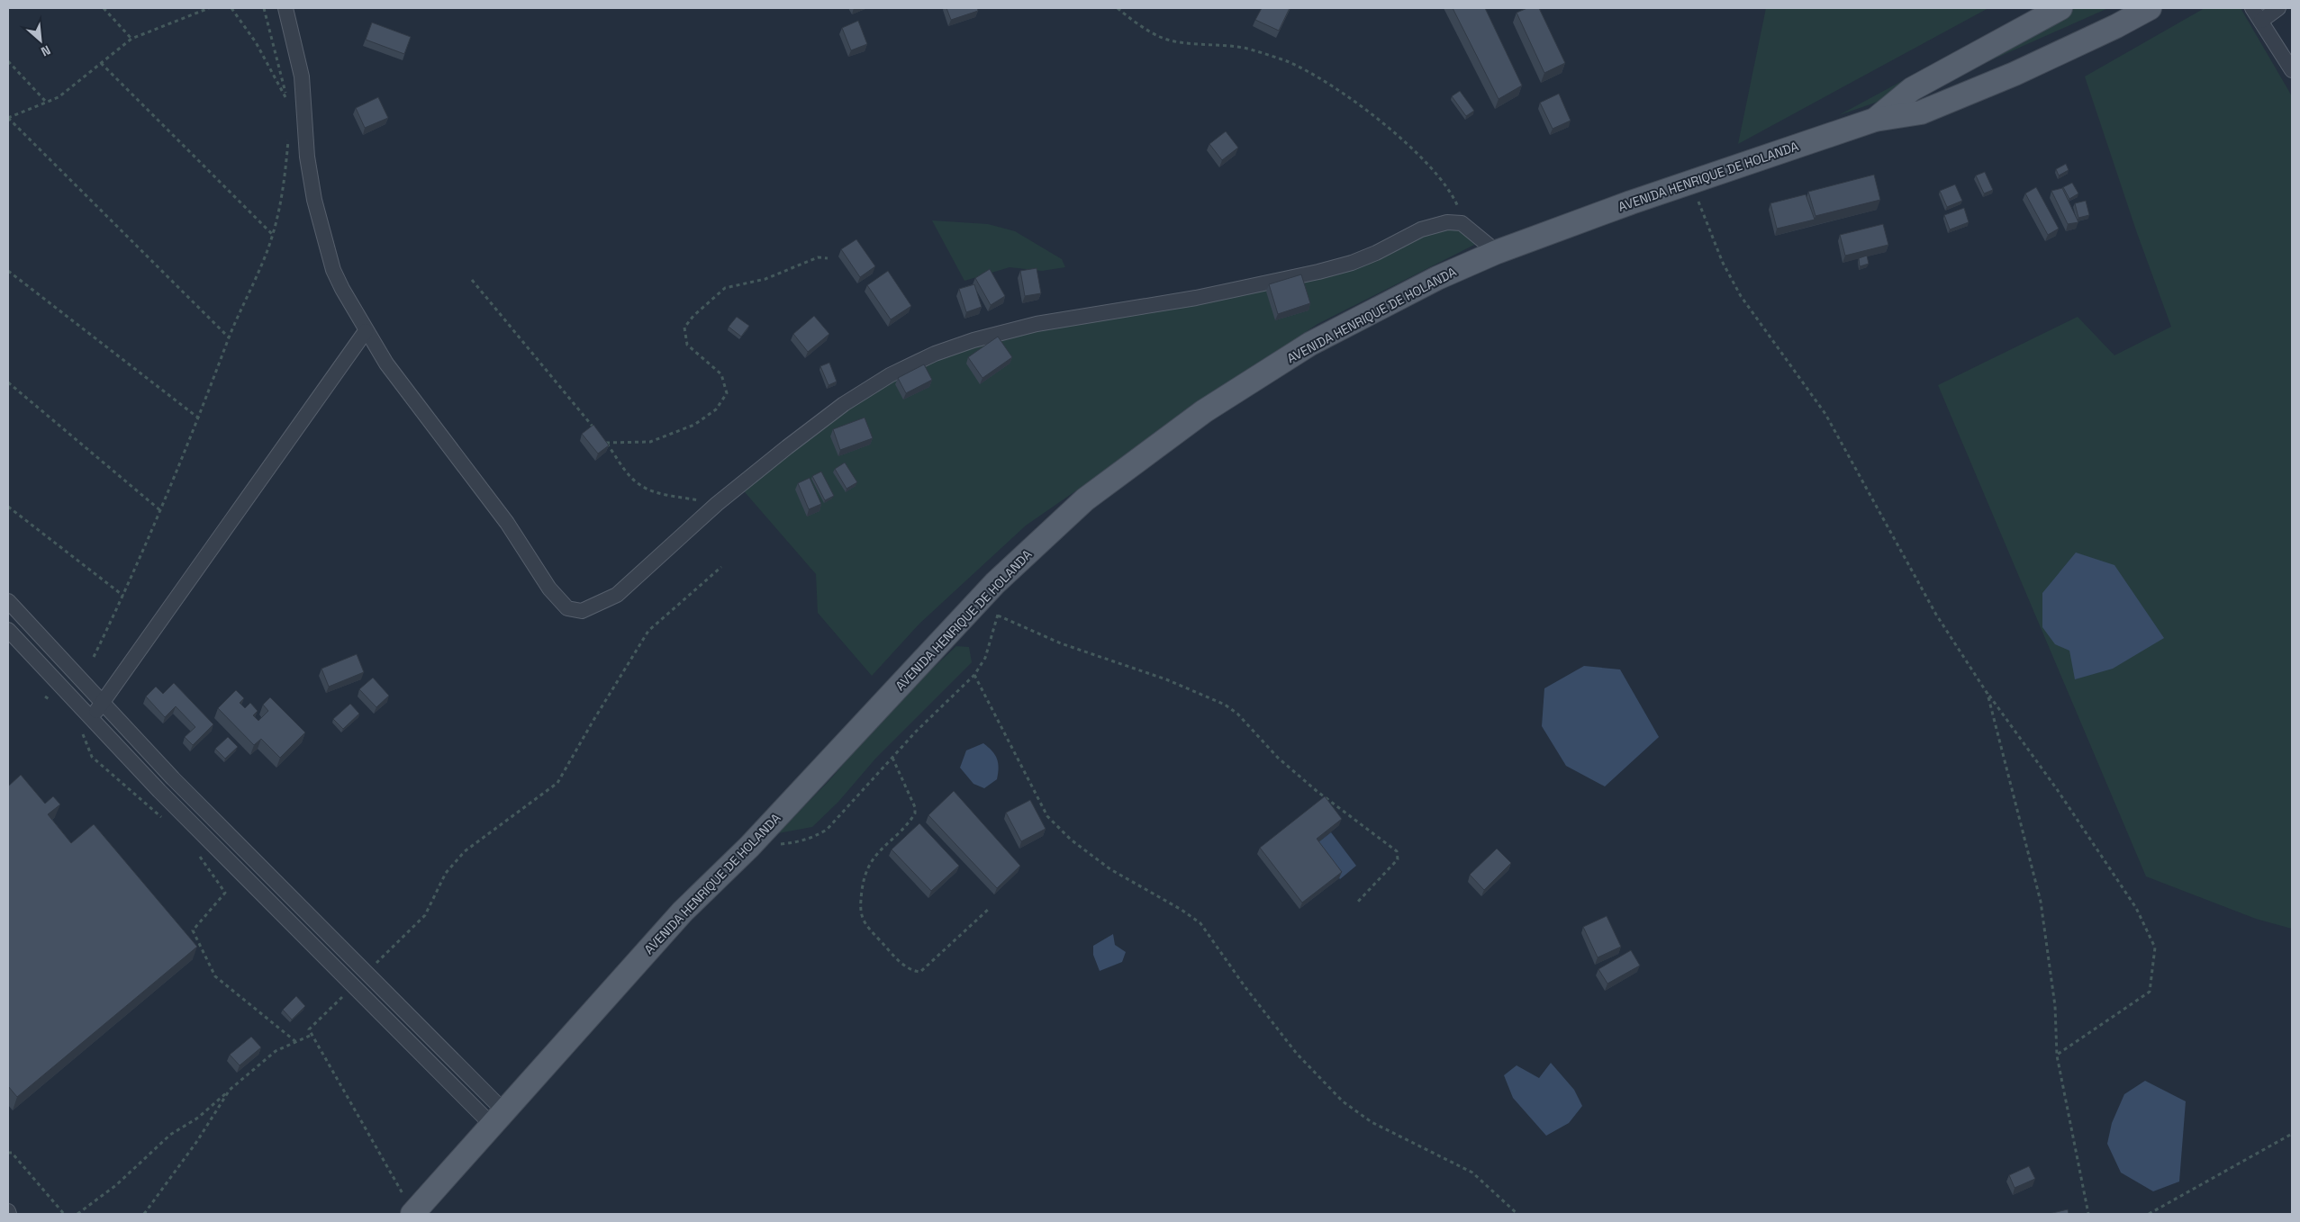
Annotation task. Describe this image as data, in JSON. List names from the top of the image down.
{
  "streets": {
    "main road": ["AVENIDA HENRIQUE DE HOLANDA"]
  },
  "north": "bottom right"
}
